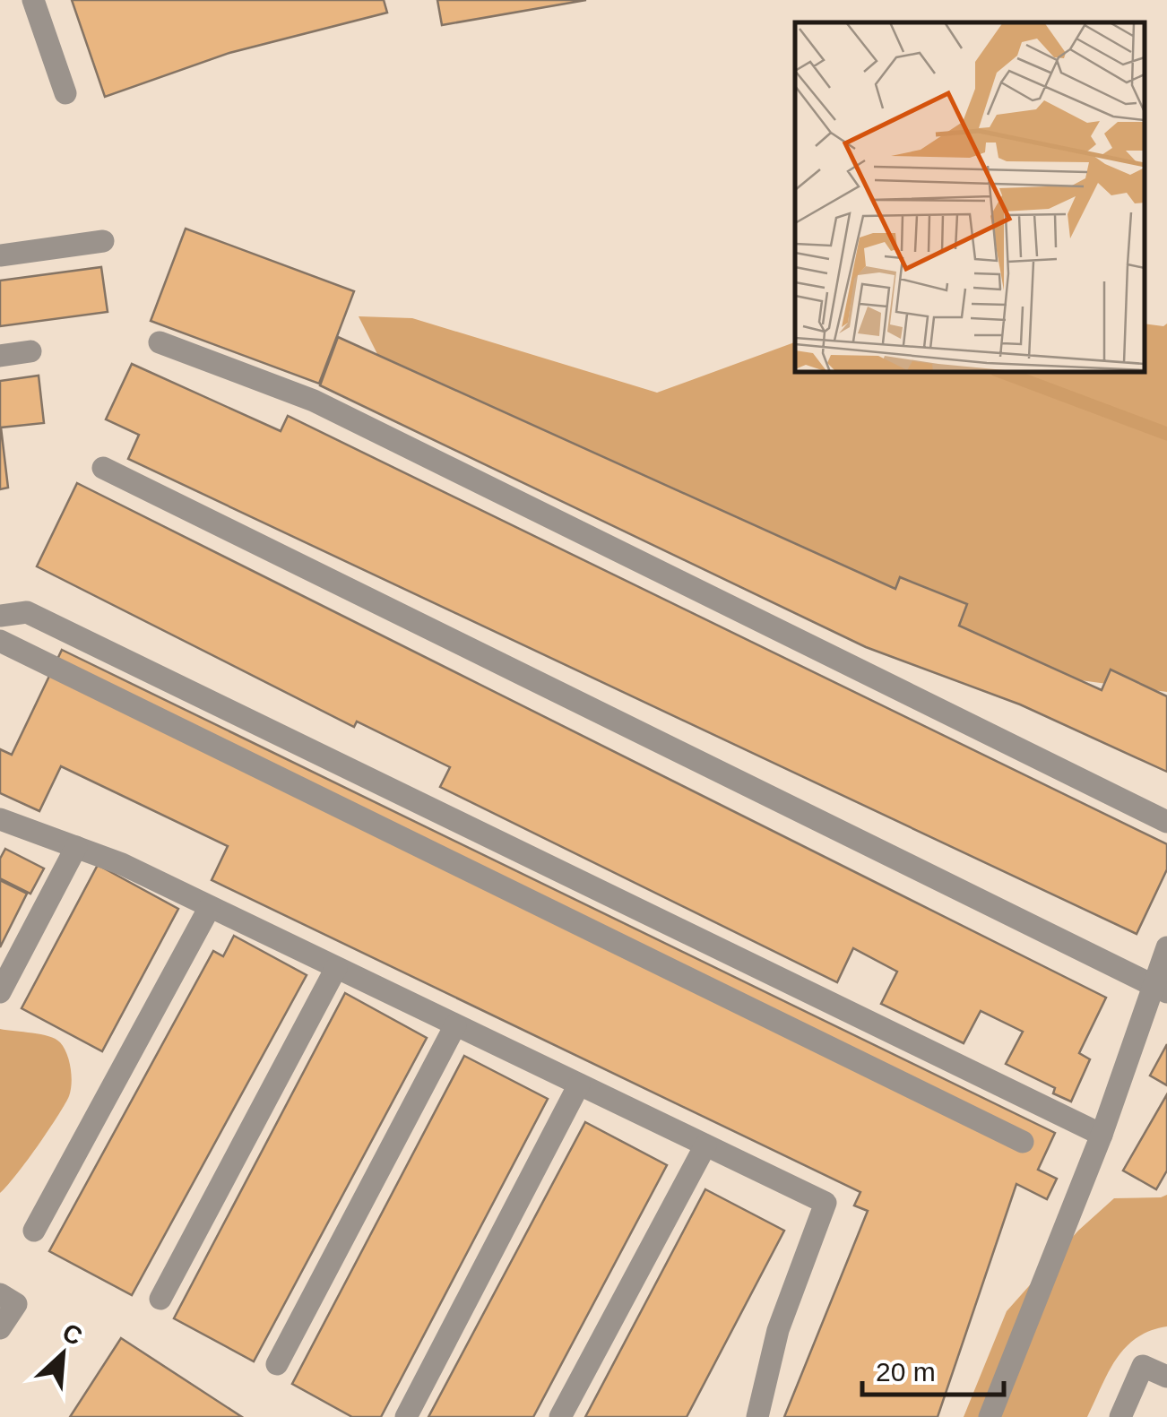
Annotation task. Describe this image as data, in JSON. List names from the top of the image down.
{
  "scale_bar": "20 m",
  "north": "top right"
}
